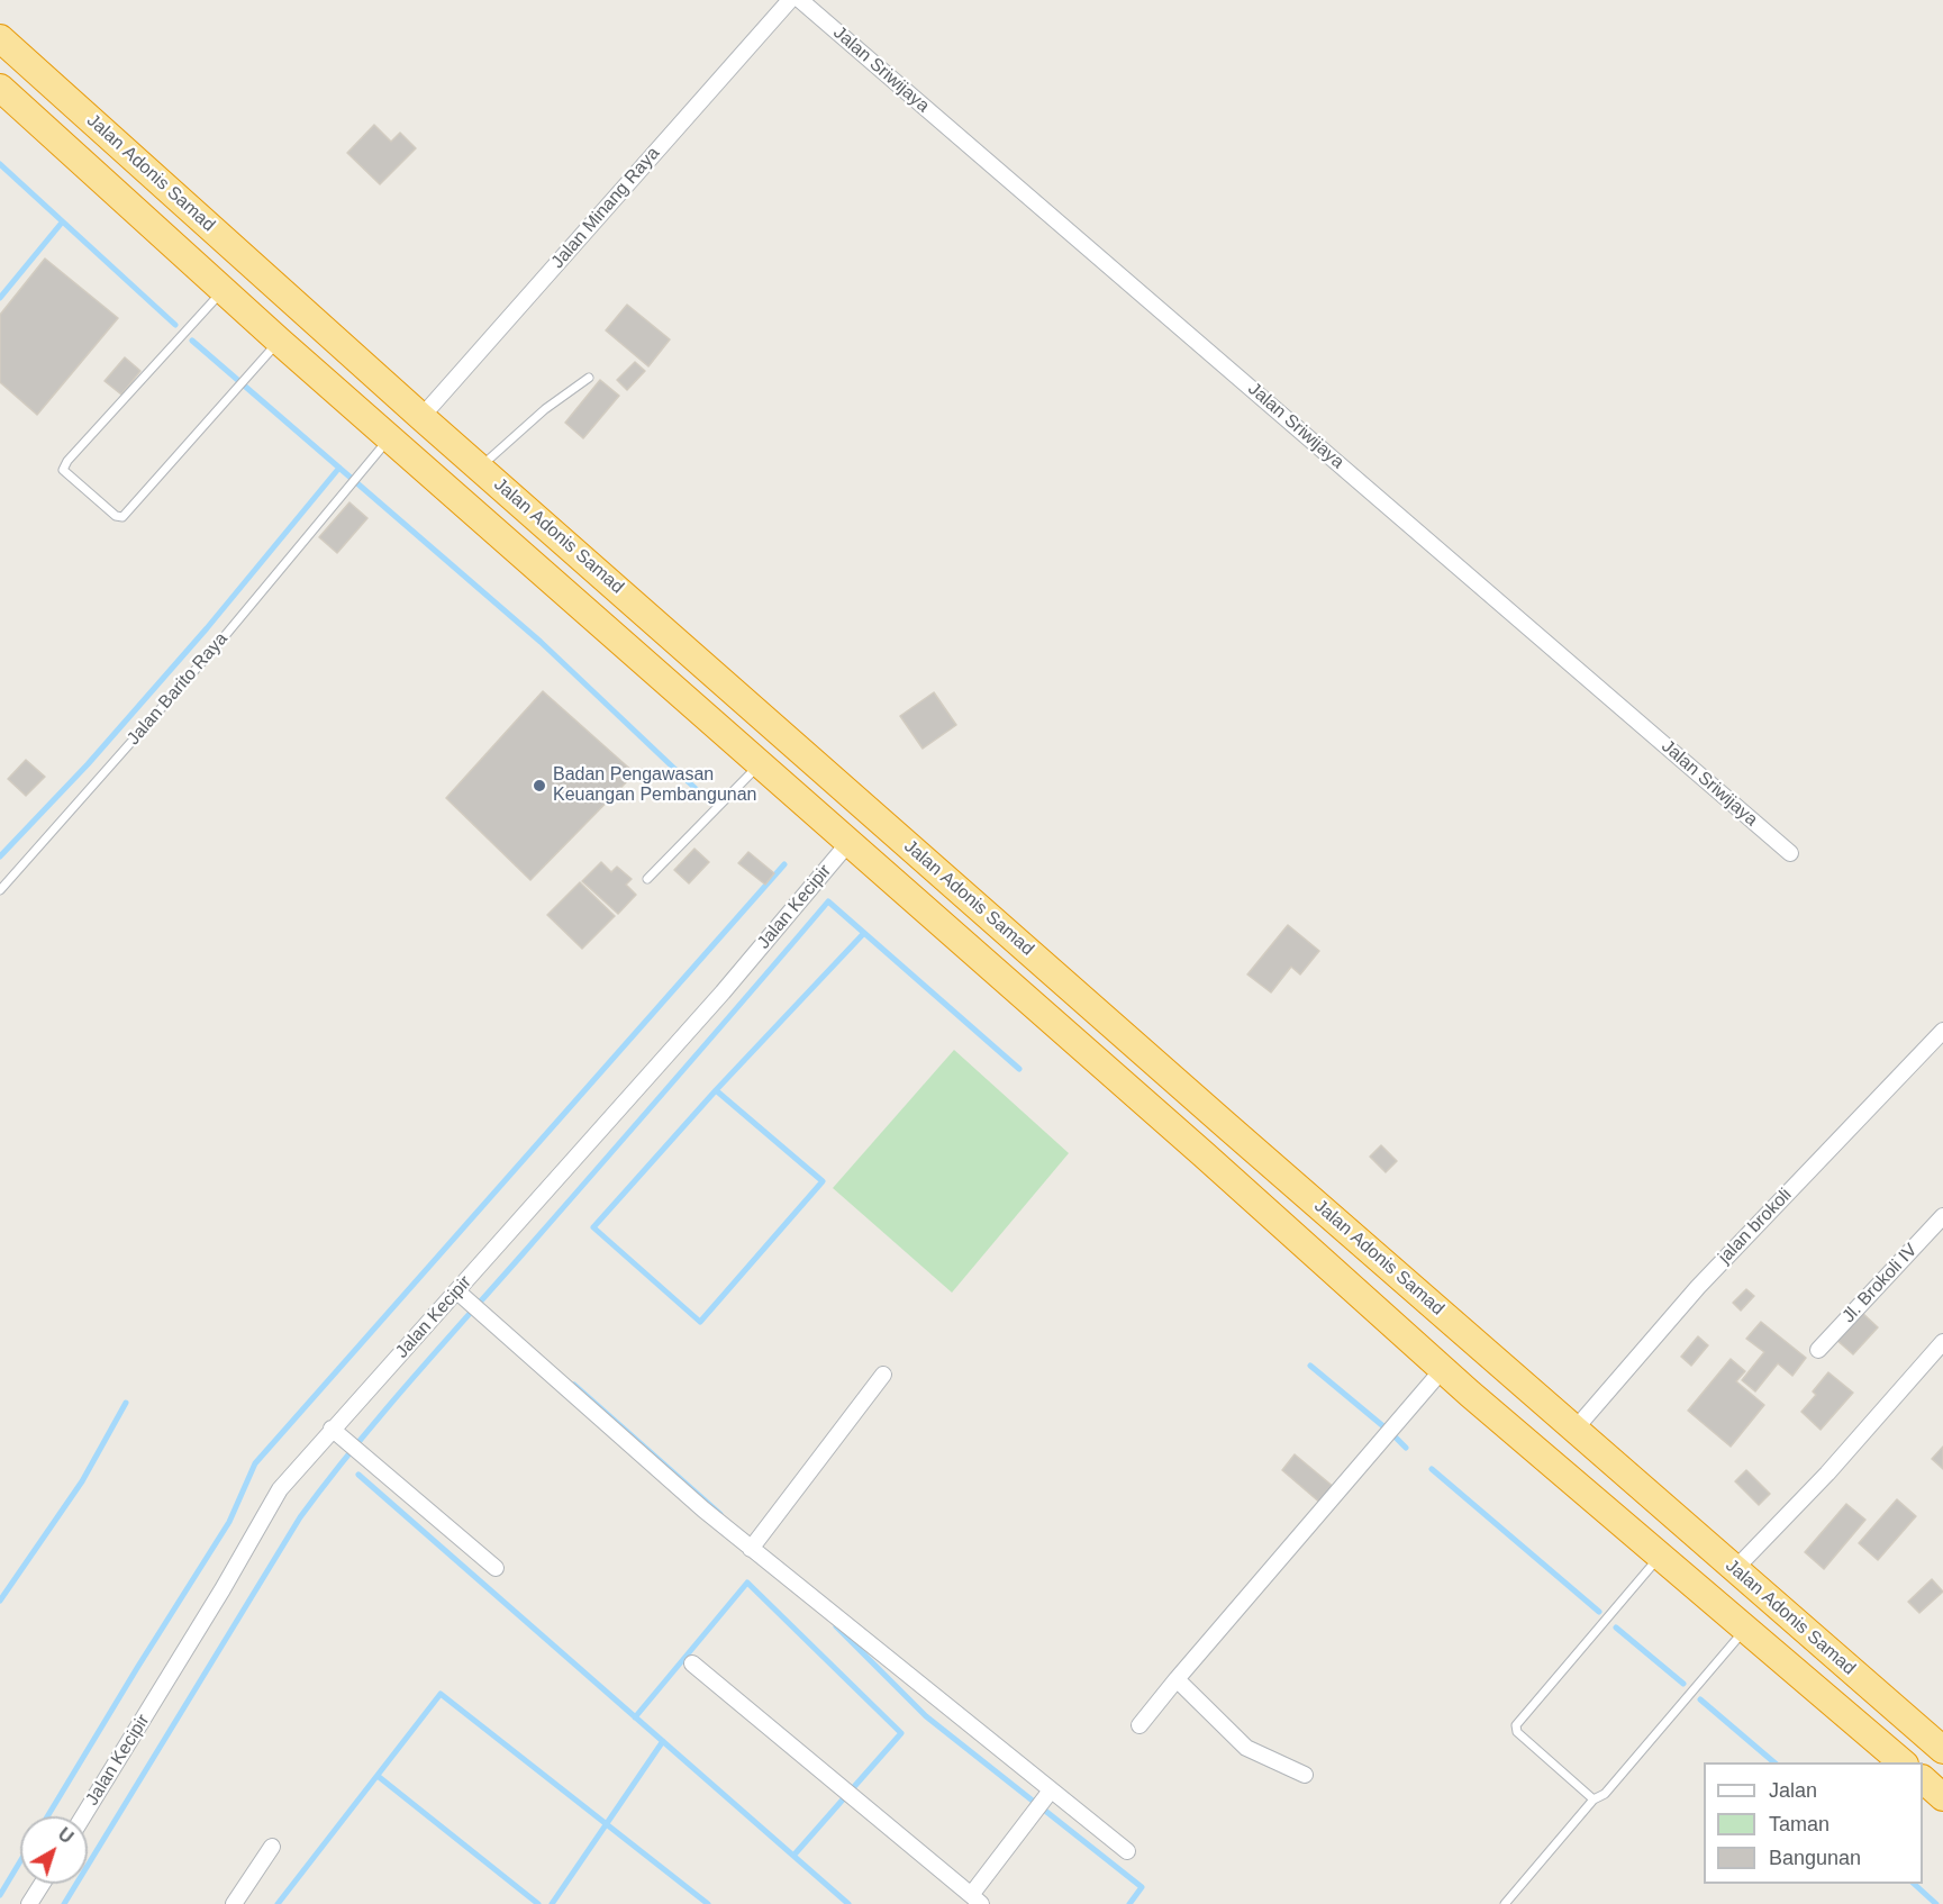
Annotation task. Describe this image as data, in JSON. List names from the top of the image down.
{
  "streets": {
    "highway": ["Jalan Adonis Samad"],
    "street": [
      "Jalan Sriwijaya",
      "Jalan Minang Raya",
      "Jalan Kecipir",
      "jalan brokoli",
      "Jl. Brokoli IV"
    ],
    "lane": ["Jalan Barito Raya"]
  },
  "crossings": [
    ["Jalan Adonis Samad", "Jalan Minang Raya"],
    ["Jalan Adonis Samad", "jalan brokoli"]
  ],
  "places": ["Badan Pengawasan Keuangan Pembangunan"],
  "legend": ["Jalan", "Taman", "Bangunan"],
  "north": "top right"
}
